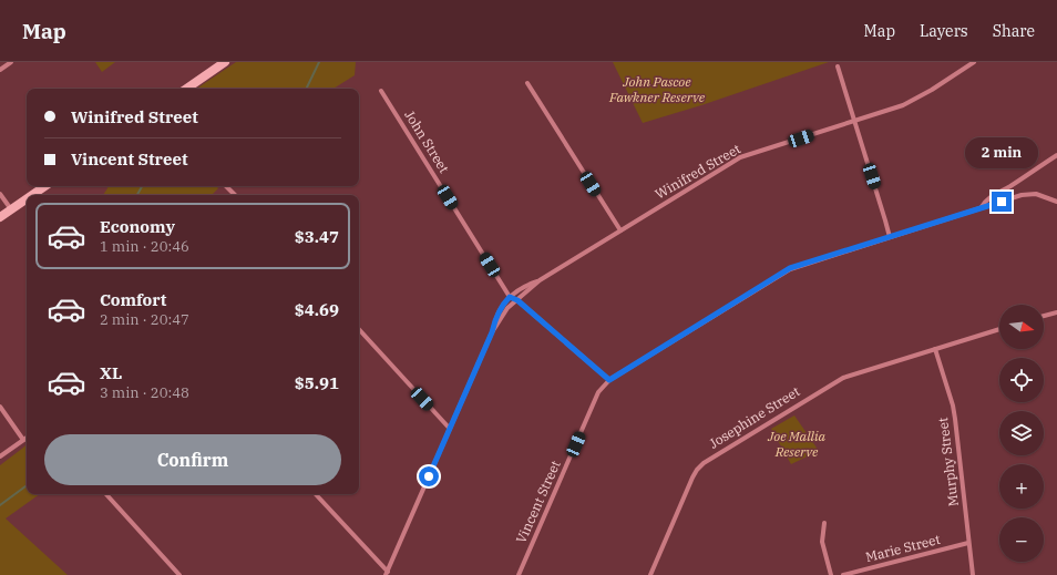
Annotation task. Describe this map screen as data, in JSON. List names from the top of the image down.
{
  "streets": {
    "street": [
      "John Street",
      "Winifred Street",
      "Josephine Street",
      "Murphy Street",
      "Vincent Street",
      "Marie Street"
    ]
  },
  "crossings": [
    ["John Street", "Winifred Street"],
    ["Josephine Street", "Murphy Street"],
    ["Murphy Street", "Marie Street"]
  ],
  "parks": ["John Pascoe Fawkner Reserve", "Joe Mallia Reserve"],
  "north": "right",
  "page": {
    "header": "Map",
    "nav": ["Map", "Layers", "Share"],
    "banner": ["Winifred Street", "Vincent Street"],
    "bubble": "2 min",
    "list": [
      {
        "name": "Economy",
        "note": "1 min · 20:46",
        "value": "$3.47"
      },
      {
        "name": "Comfort",
        "note": "2 min · 20:47",
        "value": "$4.69"
      },
      {
        "name": "XL",
        "note": "3 min · 20:48",
        "value": "$5.91"
      }
    ],
    "map_buttons": ["+", "−"],
    "buttons": "Confirm"
  }
}
